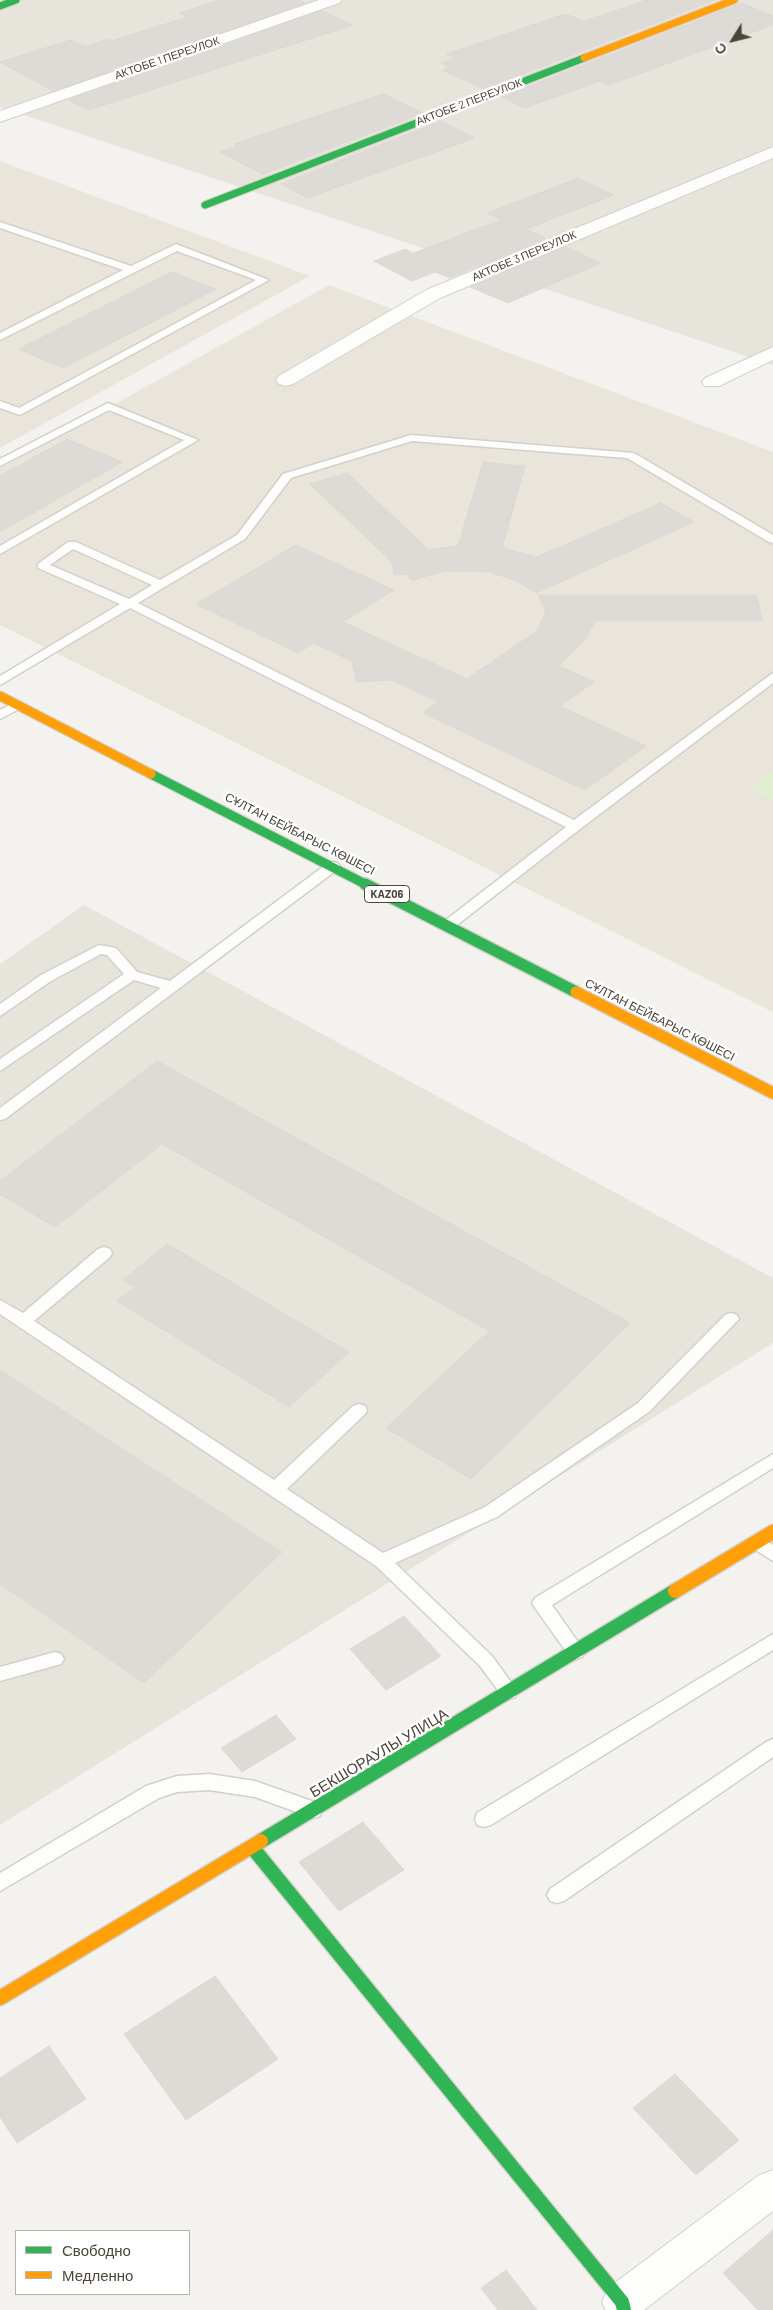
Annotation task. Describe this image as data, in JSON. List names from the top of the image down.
{
  "streets": {
    "street": [
      "АКТОБЕ 1 ПЕРЕУЛОК",
      "АКТОБЕ 2 ПЕРЕУЛОК",
      "АКТОБЕ 3 ПЕРЕУЛОК",
      "СҰЛТАН БЕЙБАРЫС КӨШЕСІ",
      "KAZ06",
      "БЕКШОРАУЛЫ УЛИЦА"
    ]
  },
  "legend": ["Свободно", "Медленно"],
  "north": "bottom left"
}
